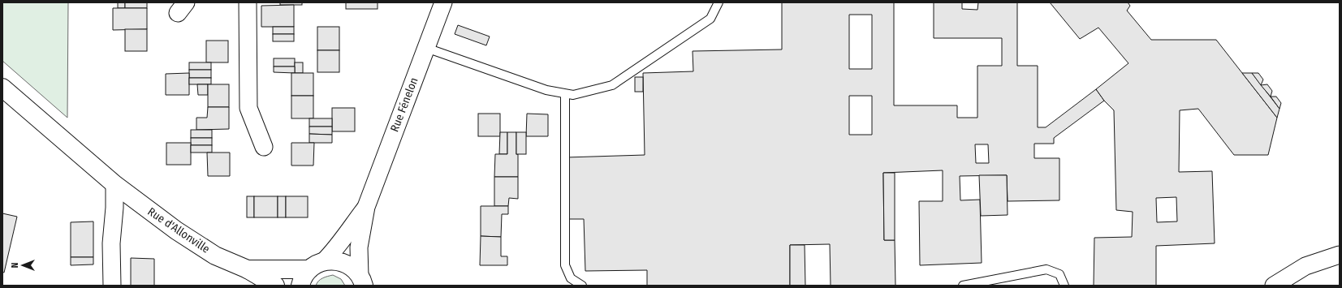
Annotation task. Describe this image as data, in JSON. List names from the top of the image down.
{
  "streets": {
    "main road": ["Rue d'Allonville"],
    "street": ["Rue Fénelon"]
  },
  "crossings": [
    ["Rue Fénelon", "Rue d'Allonville"]
  ],
  "north": "left"
}
